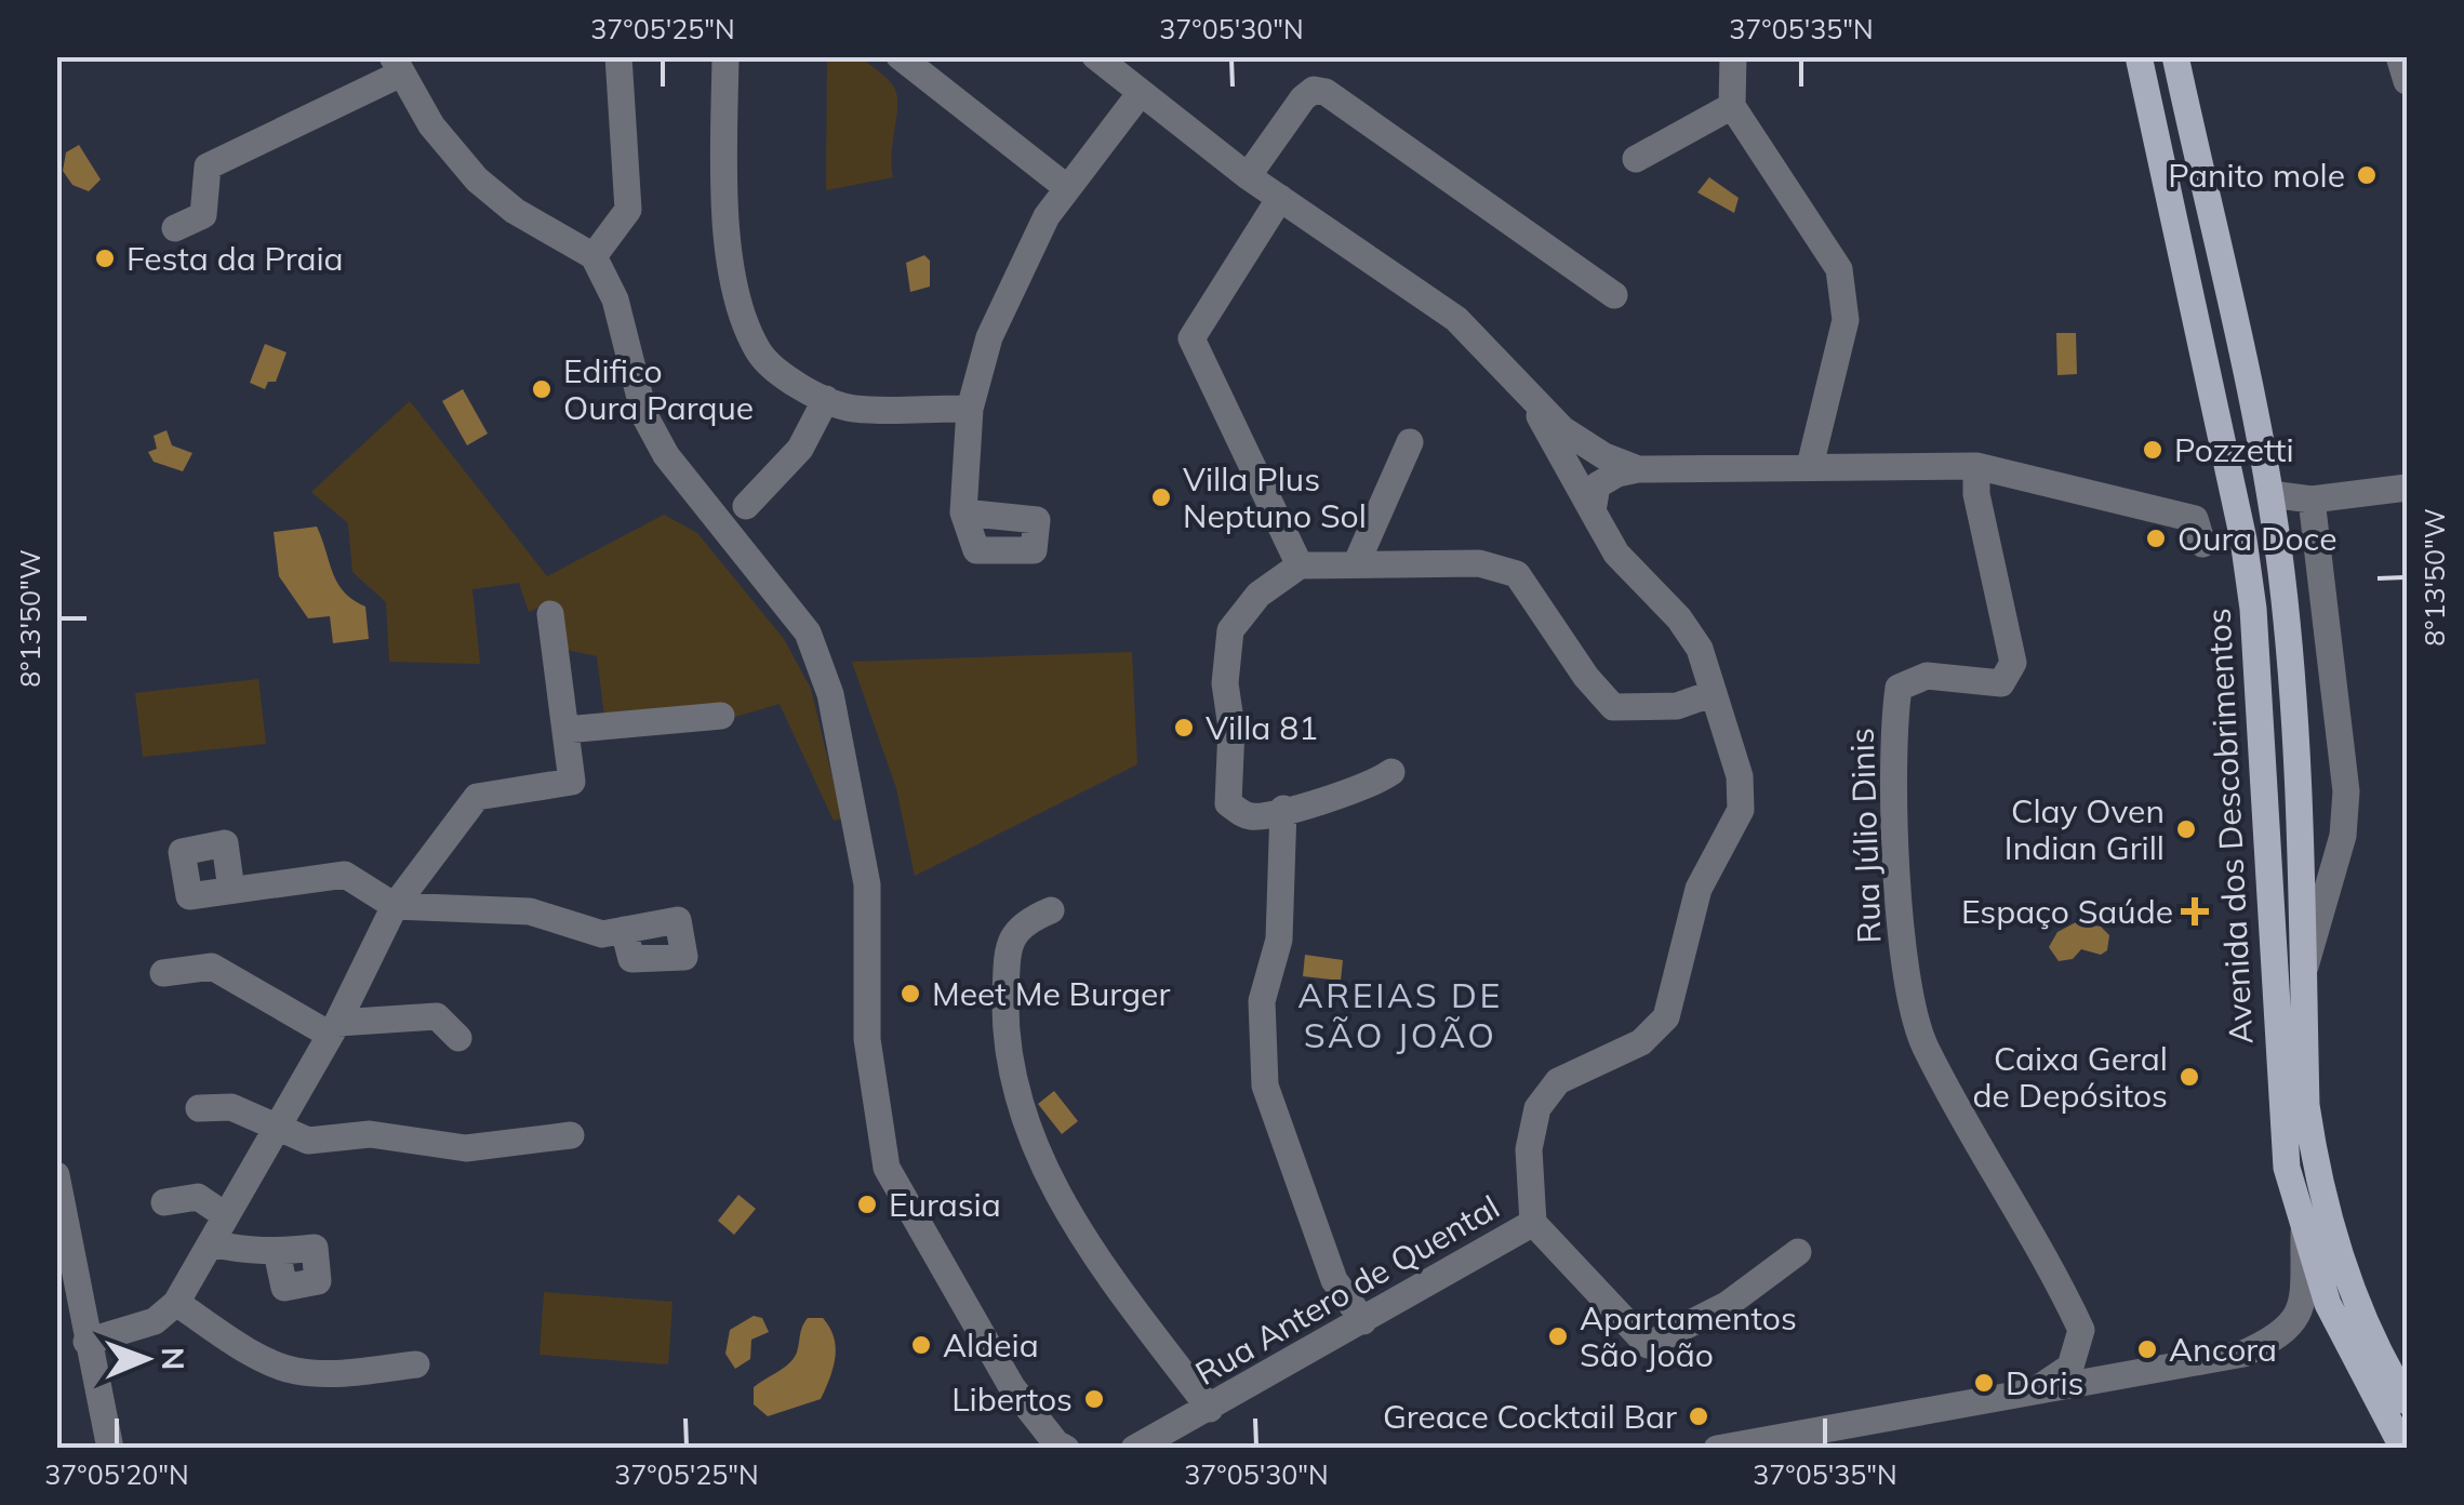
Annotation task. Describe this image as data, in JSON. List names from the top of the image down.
{
  "streets": {
    "main road": ["Avenida dos Descobrimentos"],
    "street": ["Rua Júlio Dinis", "Rua Antero de Quental"]
  },
  "districts": ["AREIAS DE SÃO JOÃO"],
  "places": {
    "other": [
      "Panito mole",
      "Festa da Praia",
      "Edifico Oura Parque",
      "Pozzetti",
      "Villa Plus Neptuno Sol",
      "Oura Doce",
      "Villa 81",
      "Clay Oven Indian Grill",
      "Meet Me Burger",
      "Caixa Geral de Depósitos",
      "Eurasia",
      "Apartamentos São João",
      "Aldeia",
      "Ancora",
      "Doris",
      "Libertos",
      "Greace Cocktail Bar"
    ],
    "health": ["Espaço Saúde"]
  },
  "north": "right",
  "coordinates": [
    "37°05'25\"N",
    "37°05'30\"N",
    "37°05'35\"N",
    "8°13'50\"W",
    "37°05'20\"N"
  ]
}
